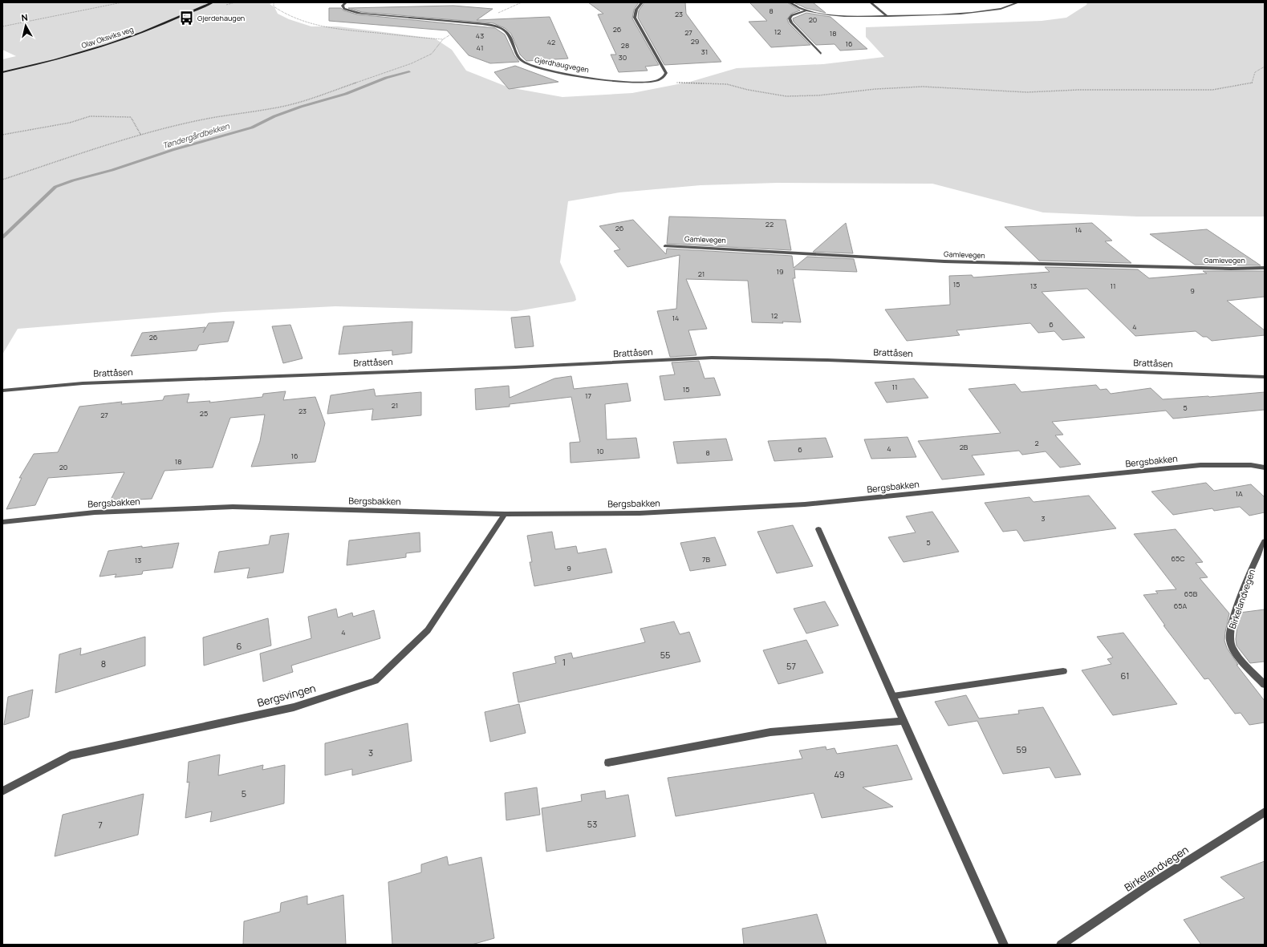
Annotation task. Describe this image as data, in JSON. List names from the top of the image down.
{
  "streets": {
    "street": [
      "Olav Oksviks veg",
      "Gjerdhaugvegen",
      "Gamlevegen",
      "Brattåsen",
      "Bergsbakken",
      "Birkelandvegen",
      "Bergsvingen"
    ]
  },
  "crossings": [
    ["Bergsbakken", "Bergsvingen"]
  ],
  "water": ["Tøndergårdbekken"],
  "places": {
    "bus stop": ["Gjerdehaugen"]
  },
  "house_numbers": [
    "8",
    "23",
    "20",
    "26",
    "12",
    "27",
    "18",
    "43",
    "29",
    "42",
    "16",
    "28",
    "41",
    "31",
    "30",
    "22",
    "26",
    "14",
    "19",
    "21",
    "15",
    "13",
    "11",
    "9",
    "12",
    "14",
    "6",
    "4",
    "26",
    "11",
    "15",
    "17",
    "21",
    "5",
    "23",
    "25",
    "27",
    "2",
    "2B",
    "4",
    "6",
    "10",
    "8",
    "16",
    "18",
    "20",
    "1A",
    "3",
    "5",
    "65C",
    "7B",
    "13",
    "9",
    "65B",
    "65A",
    "4",
    "6",
    "55",
    "1",
    "8",
    "57",
    "61",
    "59",
    "3",
    "49",
    "5",
    "53",
    "7"
  ],
  "north": "top"
}
